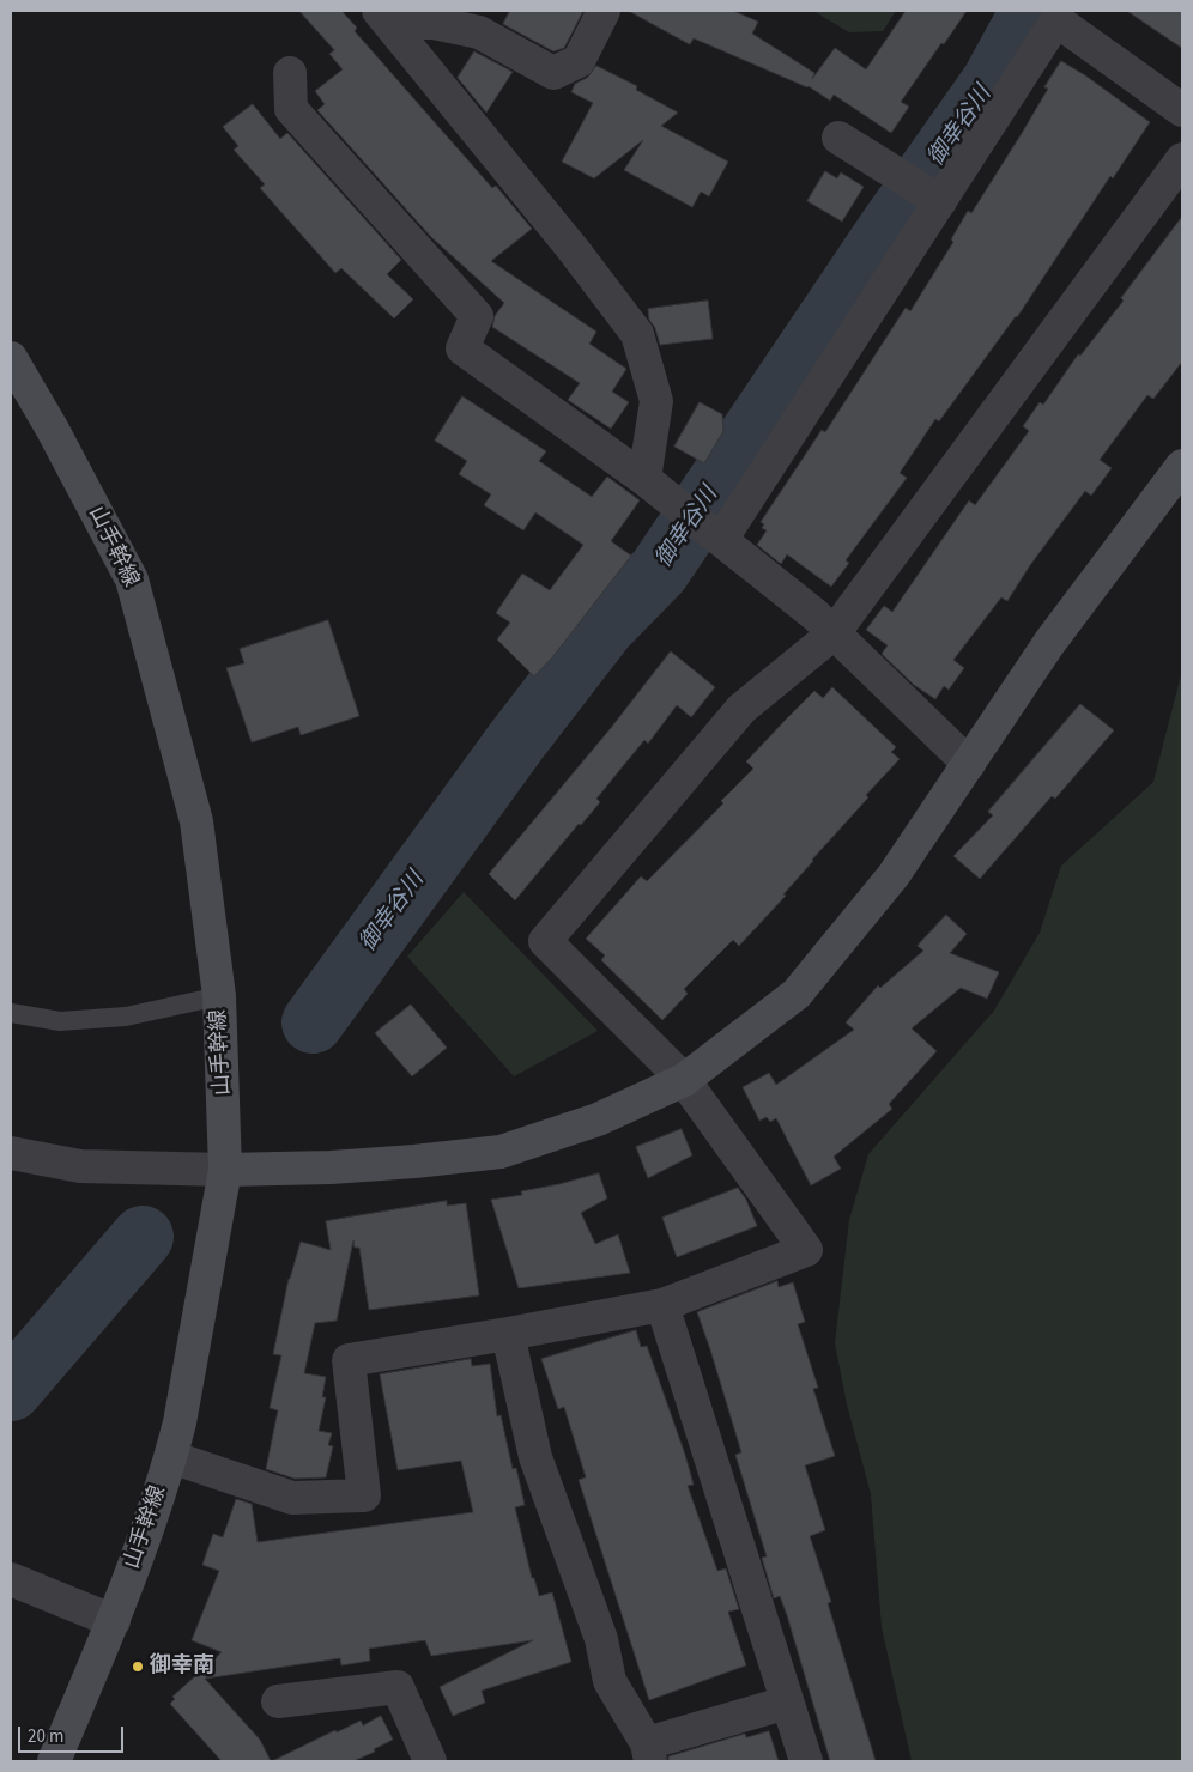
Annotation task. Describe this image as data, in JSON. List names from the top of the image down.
{
  "streets": {
    "main road": ["山手幹線"]
  },
  "water": ["御幸谷川"],
  "places": ["御幸南"],
  "scale_bar": "20 m"
}
